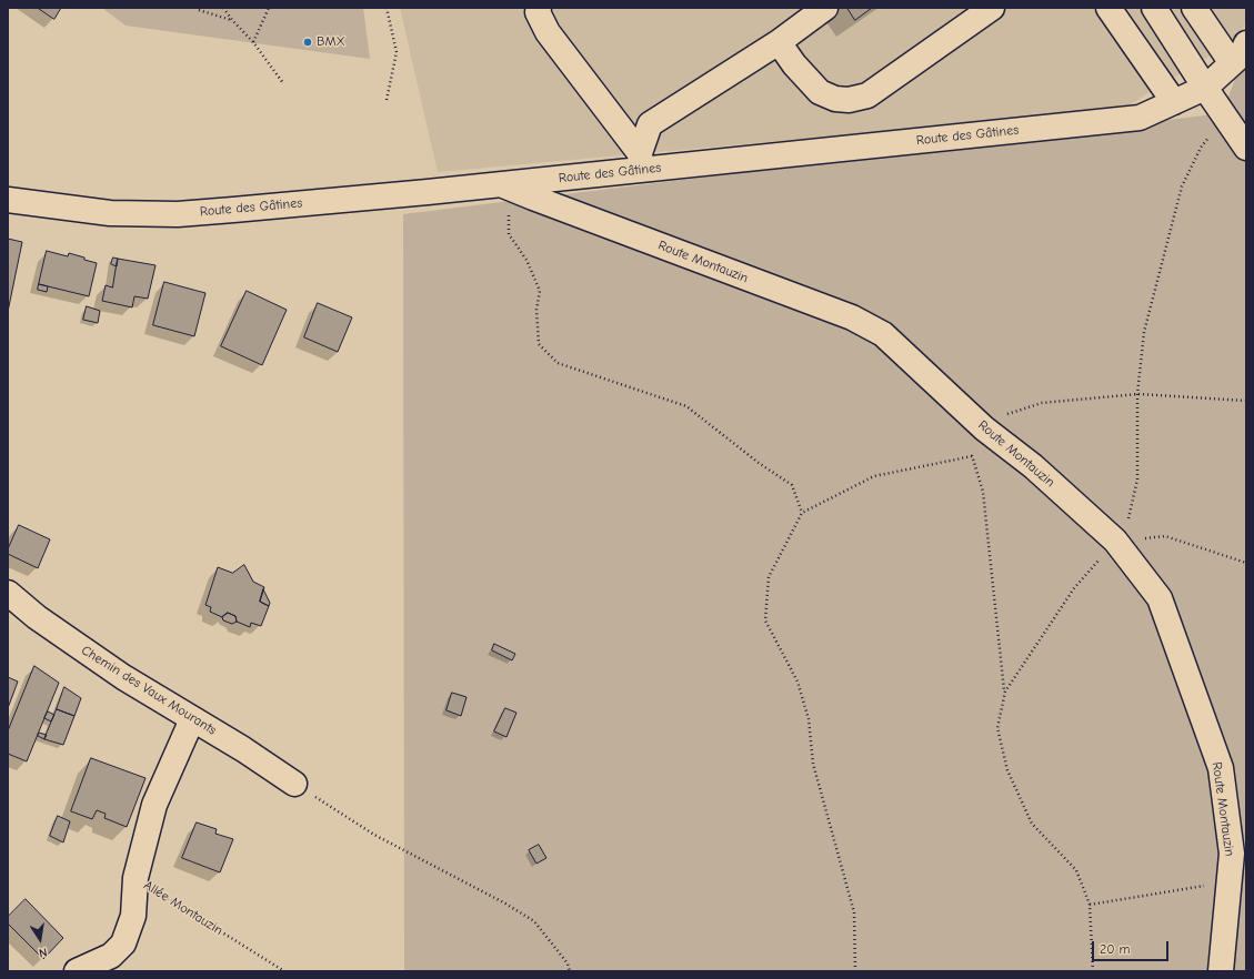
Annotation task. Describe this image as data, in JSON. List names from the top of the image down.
{
  "streets": {
    "street": [
      "Route des Gâtines",
      "Route Montauzin",
      "Chemin des Vaux Mourants",
      "Allée Montauzin"
    ]
  },
  "crossings": [
    ["Route des Gâtines", "Route Montauzin"],
    ["Chemin des Vaux Mourants", "Allée Montauzin"]
  ],
  "places": ["BMX"],
  "scale_bar": "20 m",
  "north": "bottom"
}
